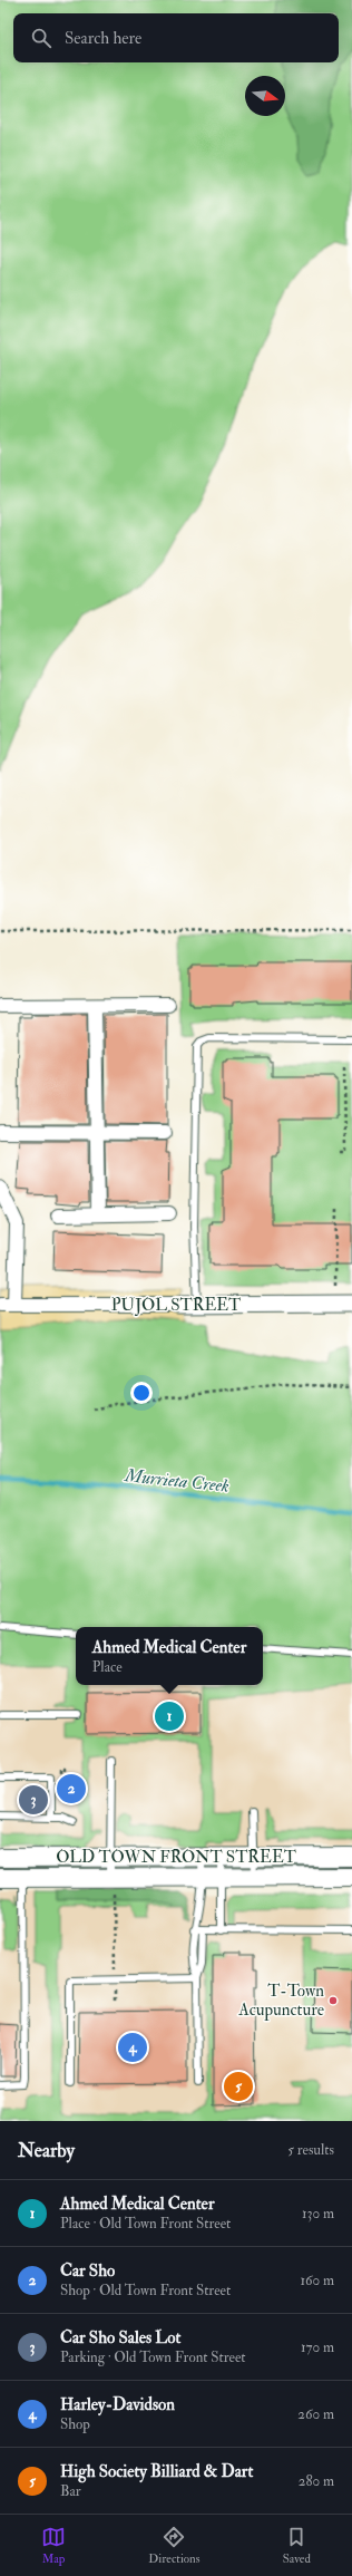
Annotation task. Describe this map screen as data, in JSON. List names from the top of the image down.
{
  "streets": {
    "main road": ["OLD TOWN FRONT STREET"],
    "street": ["PUJOL STREET"]
  },
  "water": ["Murrieta Creek"],
  "places": ["T-Town Acupuncture"],
  "north": "right",
  "page": {
    "search": "Search here",
    "popup": ["Ahmed Medical Center", "Place"],
    "pins": [
      "1",
      "2",
      "3",
      "4",
      "5"
    ],
    "heading": ["Nearby", "5 results"],
    "list": [
      {
        "mark": "1",
        "name": "Ahmed Medical Center",
        "note": "Place · Old Town Front Street",
        "value": "130 m"
      },
      {
        "mark": "2",
        "name": "Car Sho",
        "note": "Shop · Old Town Front Street",
        "value": "160 m"
      },
      {
        "mark": "3",
        "name": "Car Sho Sales Lot",
        "note": "Parking · Old Town Front Street",
        "value": "170 m"
      },
      {
        "mark": "4",
        "name": "Harley-Davidson",
        "note": "Shop",
        "value": "260 m"
      },
      {
        "mark": "5",
        "name": "High Society Billiard & Dart",
        "note": "Bar",
        "value": "280 m"
      }
    ],
    "nav": ["Map", "Directions", "Saved"]
  }
}
